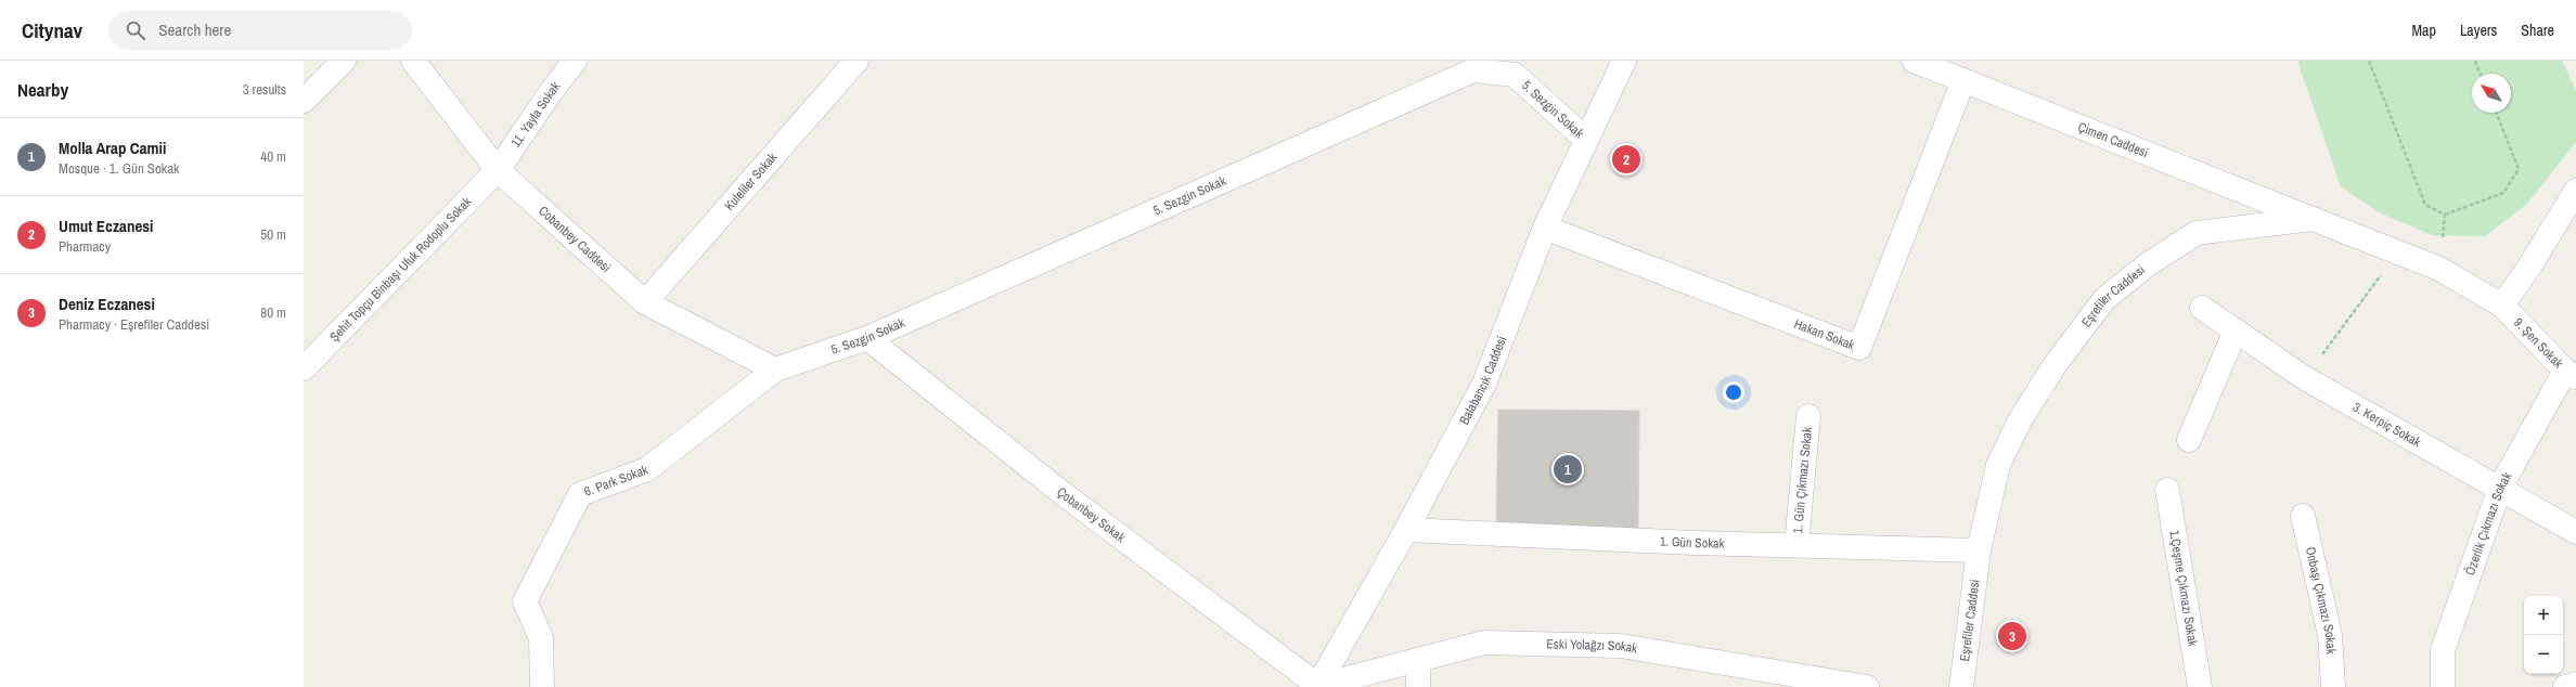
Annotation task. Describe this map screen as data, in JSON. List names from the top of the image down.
{
  "streets": {
    "street": [
      "5. Sezgin Sokak",
      "11. Yayla Sokak",
      "Çimen Caddesi",
      "Kuleliler Sokak",
      "Cobanbey Caddesi",
      "Şehit Topçu Binbaşı Ufuk Rodoplu Sokak",
      "Eşrefiler Caddesi",
      "Hakan Sokak",
      "9. Şen Sokak",
      "Balabancık Caddesi",
      "3. Kerpiç Sokak",
      "6. Park Sokak",
      "1. Gün Çıkmazı Sokak",
      "Çobanbey Sokak",
      "Özerlik Çıkmazı Sokak",
      "1. Gün Sokak",
      "1.Çeşme Çıkmazı Sokak",
      "Onbaşı Çıkmazı Sokak",
      "Eski Yolağzı Sokak"
    ]
  },
  "crossings": [
    ["5. Sezgin Sokak", "Cobanbey Caddesi"],
    ["5. Sezgin Sokak", "Balabancık Caddesi"],
    ["5. Sezgin Sokak", "6. Park Sokak"],
    ["5. Sezgin Sokak", "Çobanbey Sokak"],
    ["11. Yayla Sokak", "Cobanbey Caddesi"],
    ["11. Yayla Sokak", "Şehit Topçu Binbaşı Ufuk Rodoplu Sokak"],
    ["Çimen Caddesi", "Eşrefiler Caddesi"],
    ["Çimen Caddesi", "Hakan Sokak"],
    ["Kuleliler Sokak", "Cobanbey Caddesi"],
    ["Cobanbey Caddesi", "Şehit Topçu Binbaşı Ufuk Rodoplu Sokak"],
    ["Cobanbey Caddesi", "6. Park Sokak"],
    ["Eşrefiler Caddesi", "9. Şen Sokak"],
    ["Eşrefiler Caddesi", "1. Gün Sokak"],
    ["Hakan Sokak", "Balabancık Caddesi"],
    ["9. Şen Sokak", "Özerlik Çıkmazı Sokak"],
    ["Balabancık Caddesi", "Çobanbey Sokak"],
    ["Balabancık Caddesi", "1. Gün Sokak"],
    ["Balabancık Caddesi", "Eski Yolağzı Sokak"],
    ["3. Kerpiç Sokak", "Özerlik Çıkmazı Sokak"],
    ["1. Gün Çıkmazı Sokak", "1. Gün Sokak"],
    ["Çobanbey Sokak", "Eski Yolağzı Sokak"]
  ],
  "north": "top left",
  "page": {
    "header": "Citynav",
    "search": "Search here",
    "nav": ["Map", "Layers", "Share"],
    "heading": ["Nearby", "3 results"],
    "list": [
      {
        "mark": "1",
        "name": "Molla Arap Camii",
        "note": "Mosque · 1. Gün Sokak",
        "value": "40 m"
      },
      {
        "mark": "2",
        "name": "Umut Eczanesi",
        "note": "Pharmacy",
        "value": "50 m"
      },
      {
        "mark": "3",
        "name": "Deniz Eczanesi",
        "note": "Pharmacy · Eşrefiler Caddesi",
        "value": "80 m"
      }
    ],
    "pins": ["2", "1", "3"],
    "map_buttons": ["+", "−"]
  }
}
